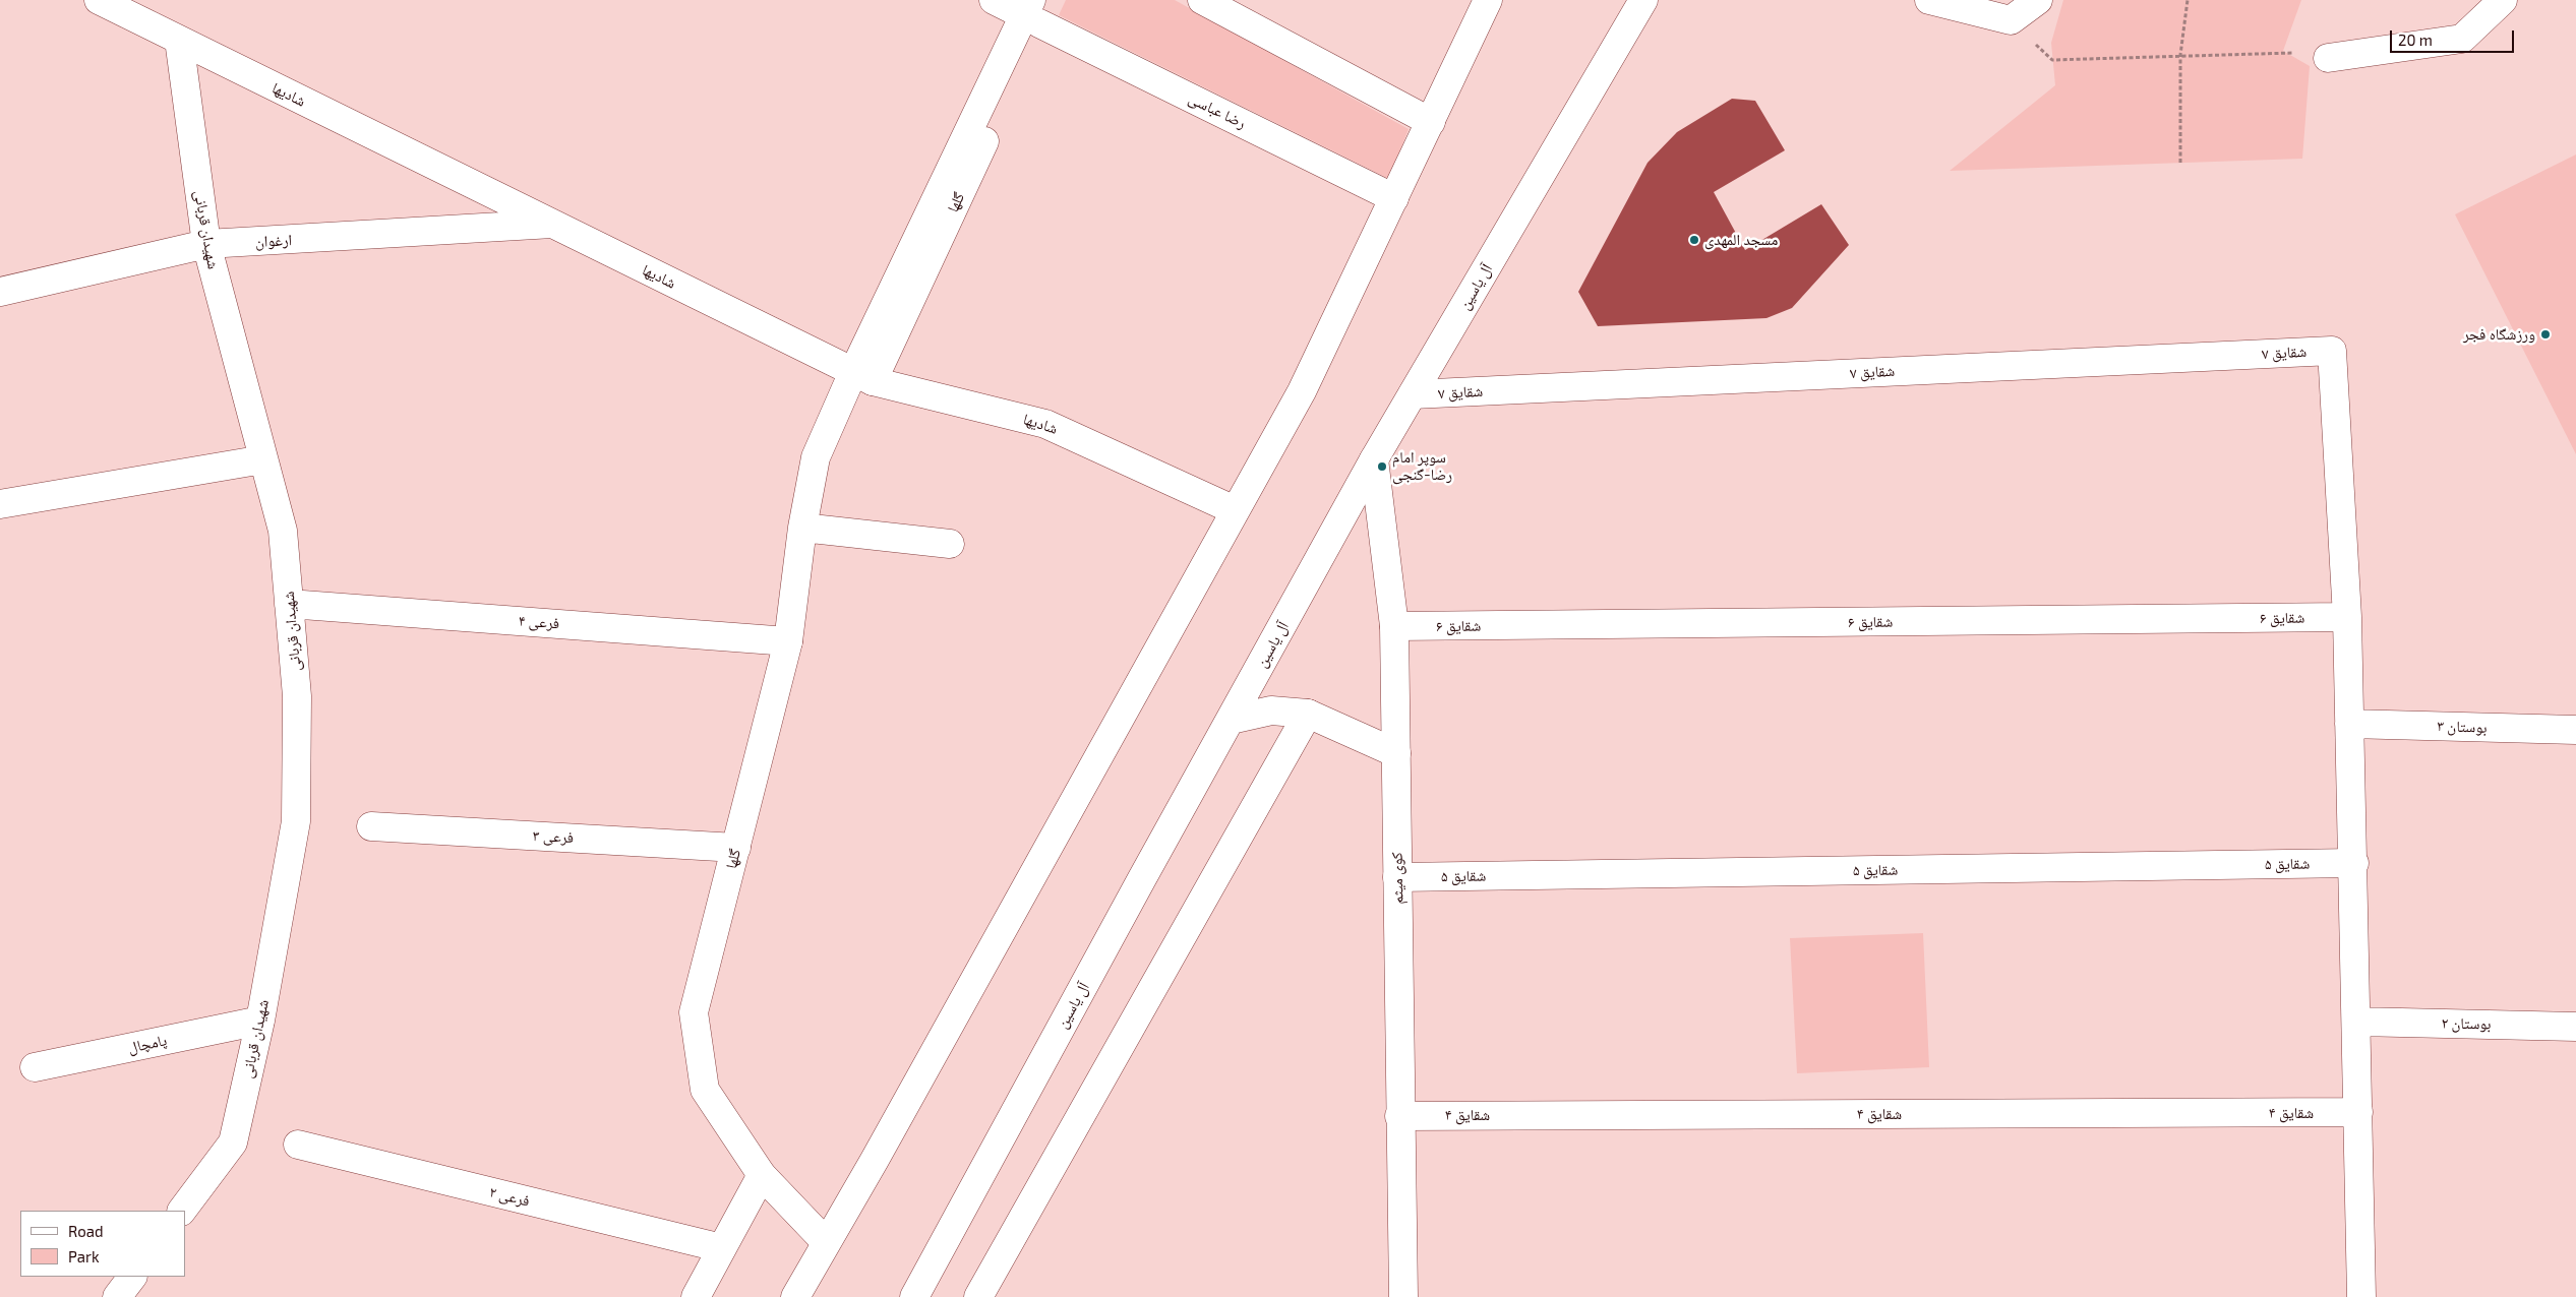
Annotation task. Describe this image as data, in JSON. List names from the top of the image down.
{
  "streets": {
    "street": [
      "شادیها",
      "رضا عباسی",
      "گلها",
      "شهیدان قربانی",
      "ارغوان",
      "آل یاسین",
      "شقایق ۷",
      "شقایق ۶",
      "فرعی ۴",
      "بوستان ۳",
      "فرعی ۳",
      "شقایق ۵",
      "کوی میثم",
      "بوستان ۲",
      "پامچال",
      "شقایق ۴",
      "فرعی ۲"
    ]
  },
  "crossings": [
    ["شادیها", "گلها"],
    ["شادیها", "شهیدان قربانی"],
    ["شادیها", "ارغوان"],
    ["رضا عباسی", "گلها"],
    ["گلها", "فرعی ۴"],
    ["گلها", "فرعی ۳"],
    ["شهیدان قربانی", "ارغوان"],
    ["شهیدان قربانی", "فرعی ۴"],
    ["شهیدان قربانی", "پامچال"],
    ["آل یاسین", "شقایق ۷"],
    ["آل یاسین", "کوی میثم"],
    ["شقایق ۷", "شقایق ۶"],
    ["شقایق ۶", "کوی میثم"],
    ["شقایق ۵", "کوی میثم"],
    ["کوی میثم", "شقایق ۴"]
  ],
  "places": ["مسجد المهدی", "ورزشگاه فجر", "سوپر امام رضا-گنجی"],
  "legend": ["Road", "Park"],
  "scale_bar": "20 m"
}
